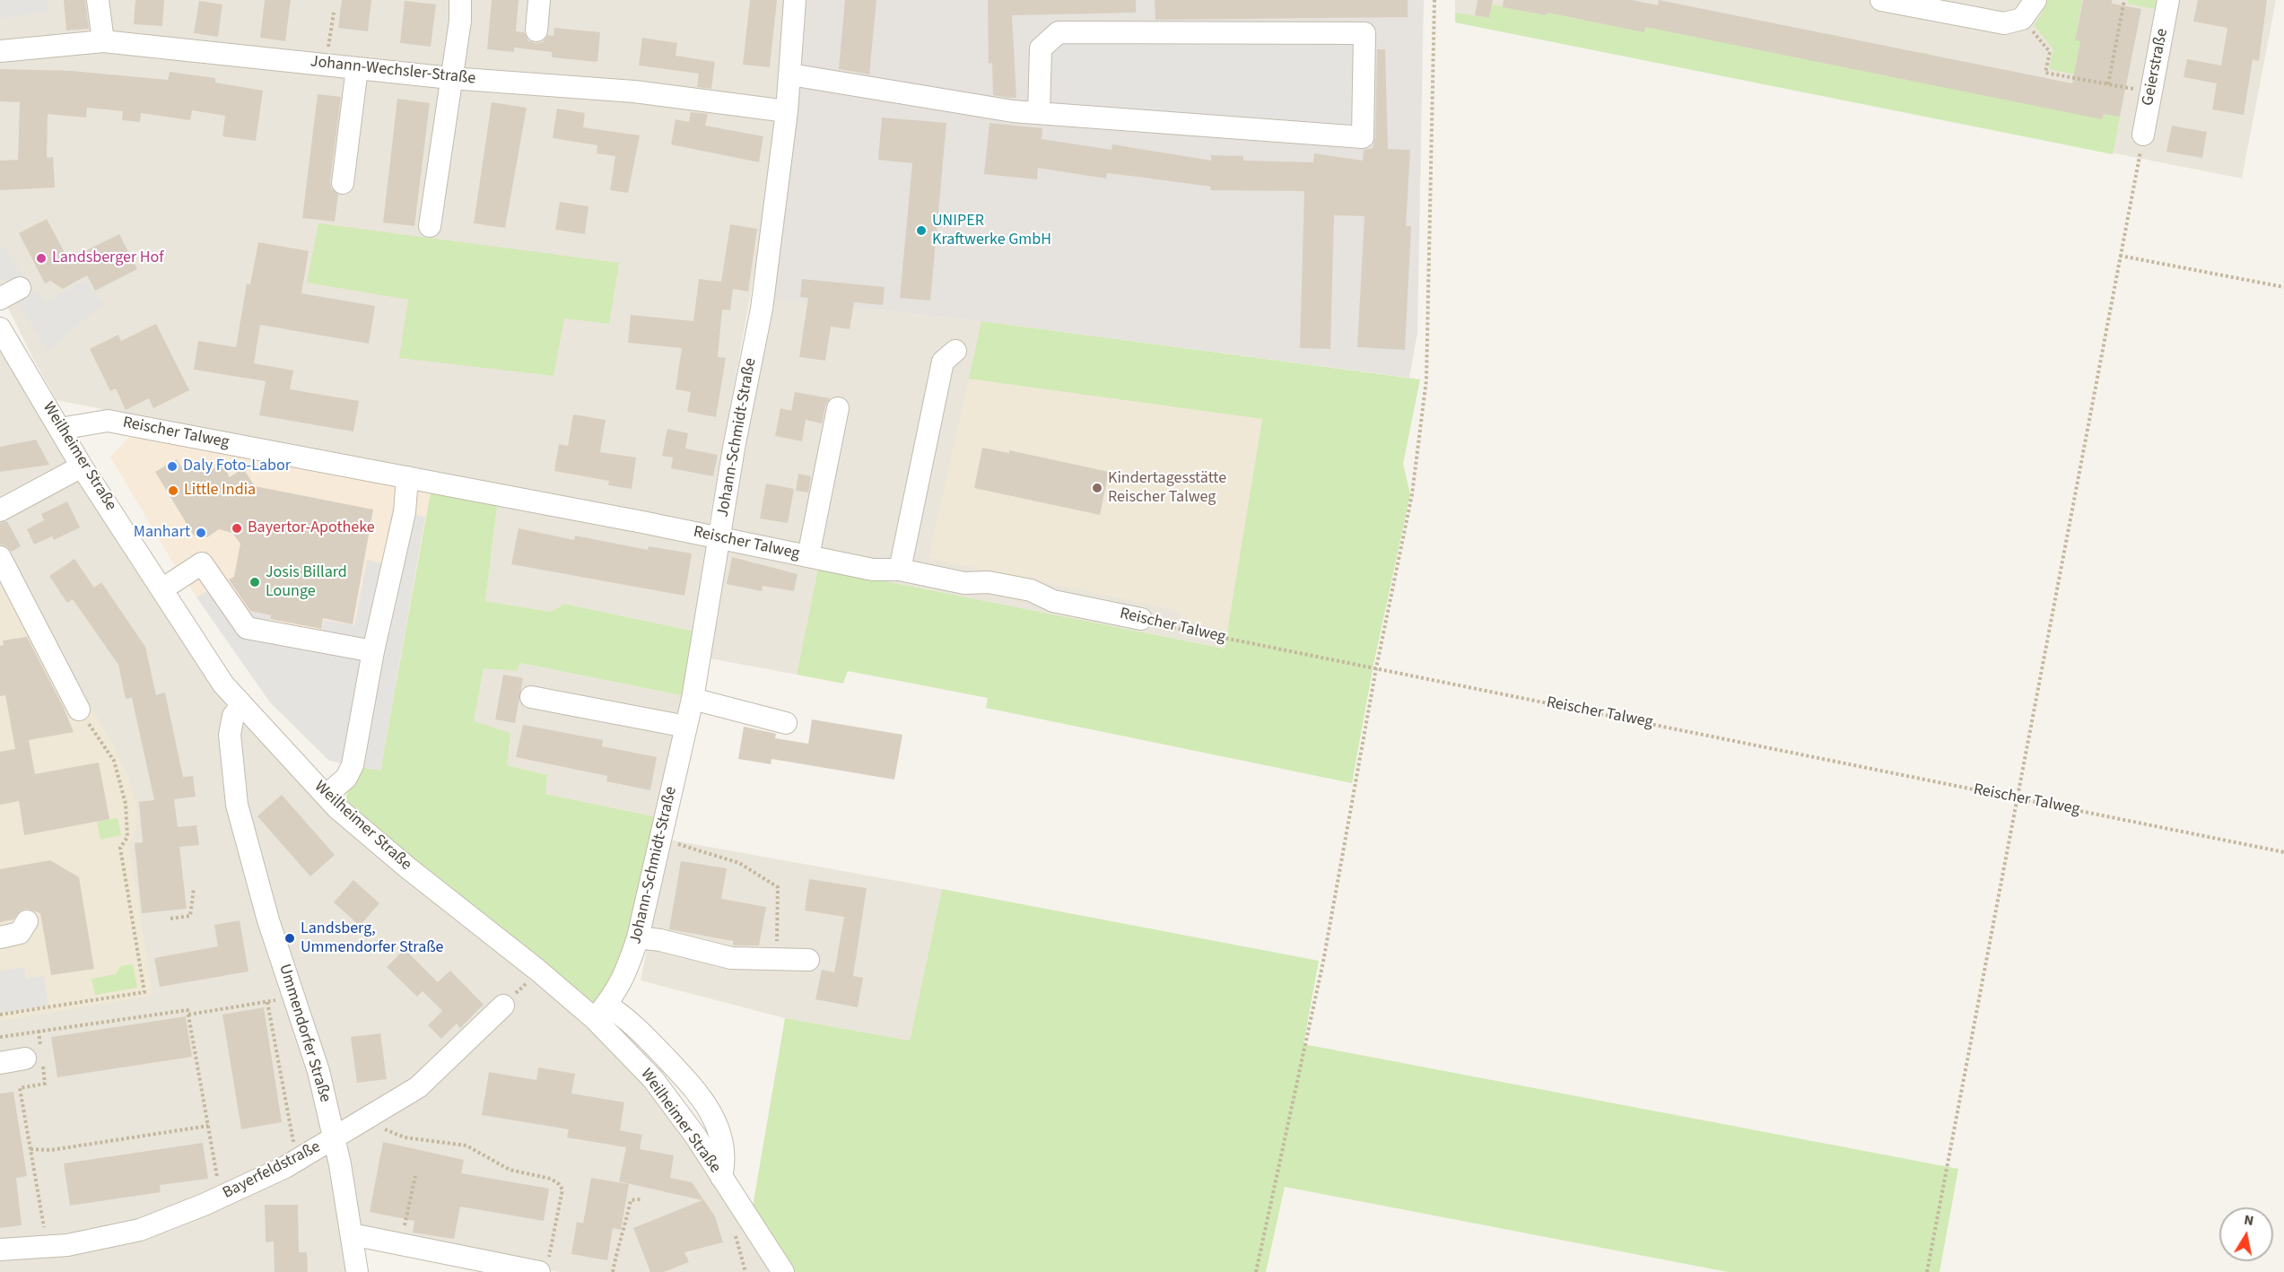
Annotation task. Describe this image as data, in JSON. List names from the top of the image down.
{
  "streets": {
    "street": [
      "Geierstraße",
      "Johann-Wechsler-Straße",
      "Reischer Talweg",
      "Johann-Schmidt-Straße",
      "Weilheimer Straße",
      "Ummendorfer Straße",
      "Bayerfeldstraße"
    ]
  },
  "crossings": [
    ["Johann-Wechsler-Straße", "Johann-Schmidt-Straße"],
    ["Reischer Talweg", "Johann-Schmidt-Straße"],
    ["Reischer Talweg", "Weilheimer Straße"],
    ["Johann-Schmidt-Straße", "Weilheimer Straße"],
    ["Weilheimer Straße", "Ummendorfer Straße"],
    ["Ummendorfer Straße", "Bayerfeldstraße"]
  ],
  "places": [
    "UNIPER Kraftwerke GmbH",
    "Landsberger Hof",
    "Daly Foto-Labor",
    "Kindertagesstätte Reischer Talweg",
    "Little India",
    "Bayertor-Apotheke",
    "Manhart",
    "Josis Billard Lounge",
    "Landsberg, Ummendorfer Straße"
  ],
  "north": "top"
}
